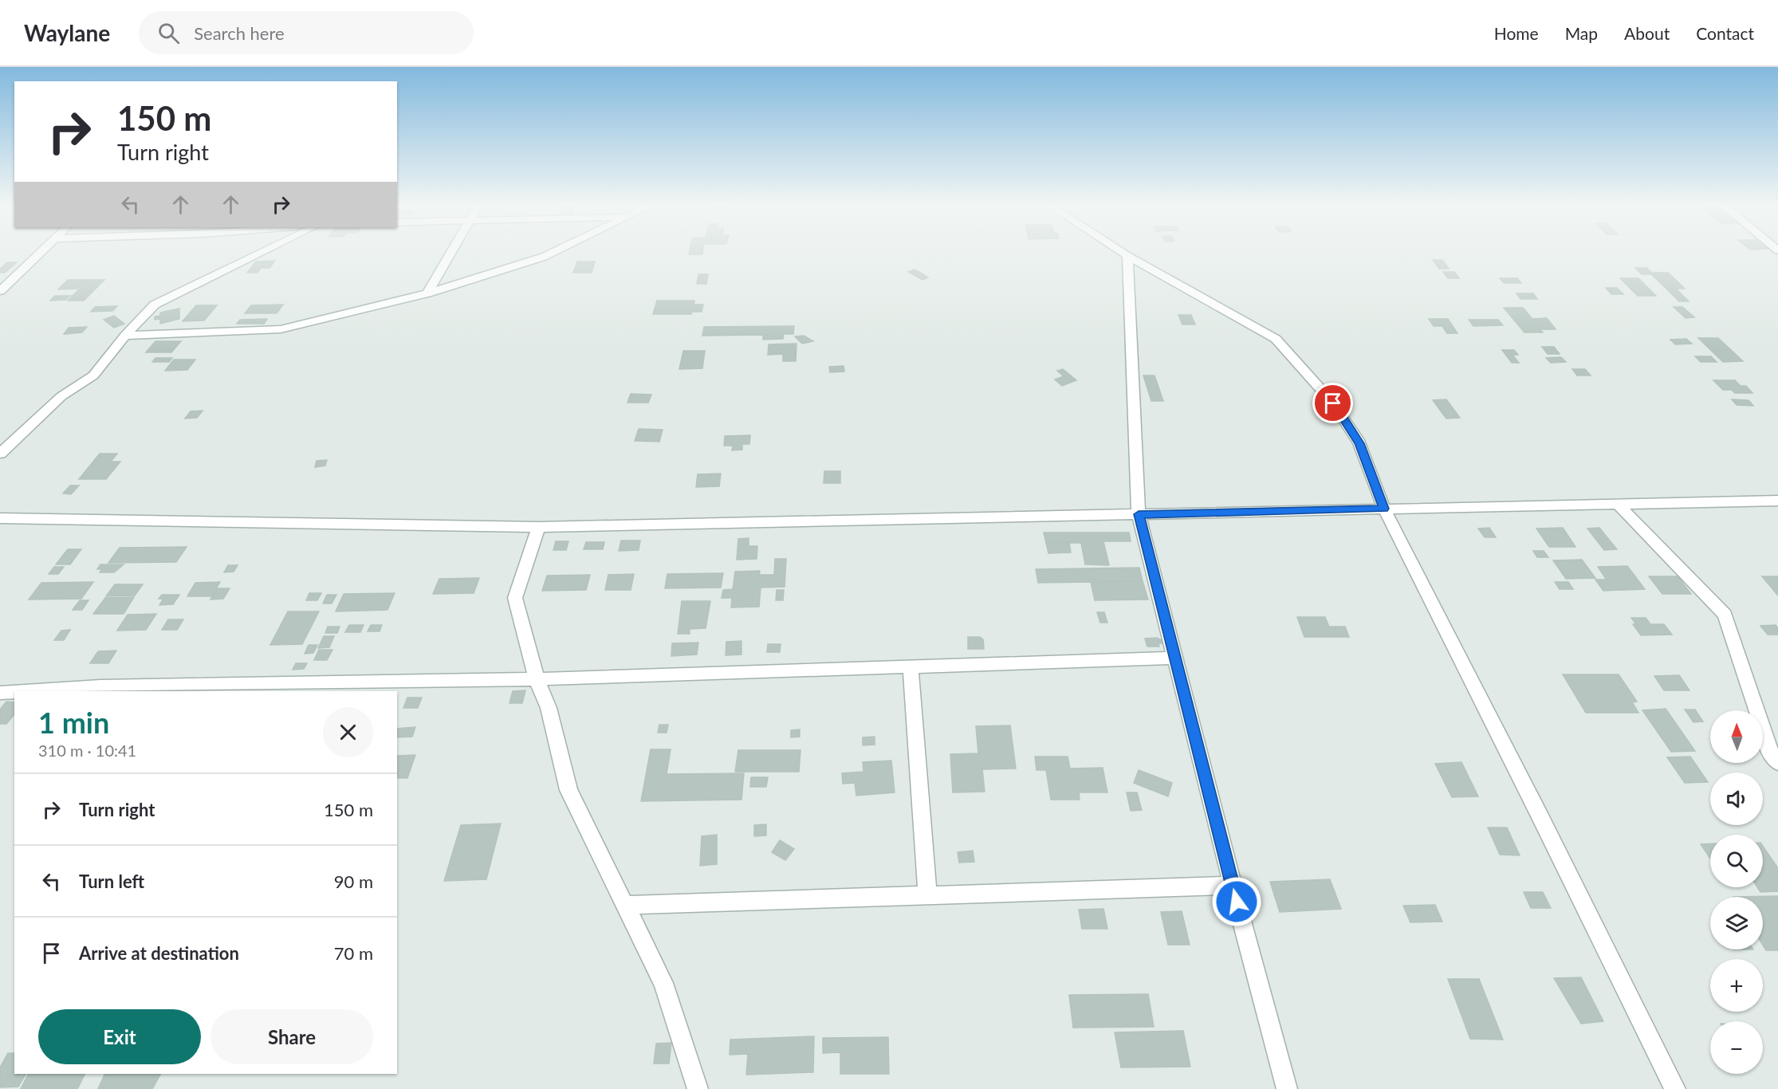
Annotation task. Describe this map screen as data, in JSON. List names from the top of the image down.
{
  "north": "top",
  "page": {
    "header": "Waylane",
    "search": "Search here",
    "nav": [
      "Home",
      "Map",
      "About",
      "Contact"
    ],
    "turn": ["150 m", "Turn right"],
    "heading": ["1 min", "310 m · 10:41"],
    "map_buttons": ["+", "−"],
    "list": [
      {
        "name": "Turn right",
        "value": "150 m"
      },
      {
        "name": "Turn left",
        "value": "90 m"
      },
      {
        "name": "Arrive at destination",
        "value": "70 m"
      }
    ],
    "buttons": ["Exit", "Share"]
  }
}
